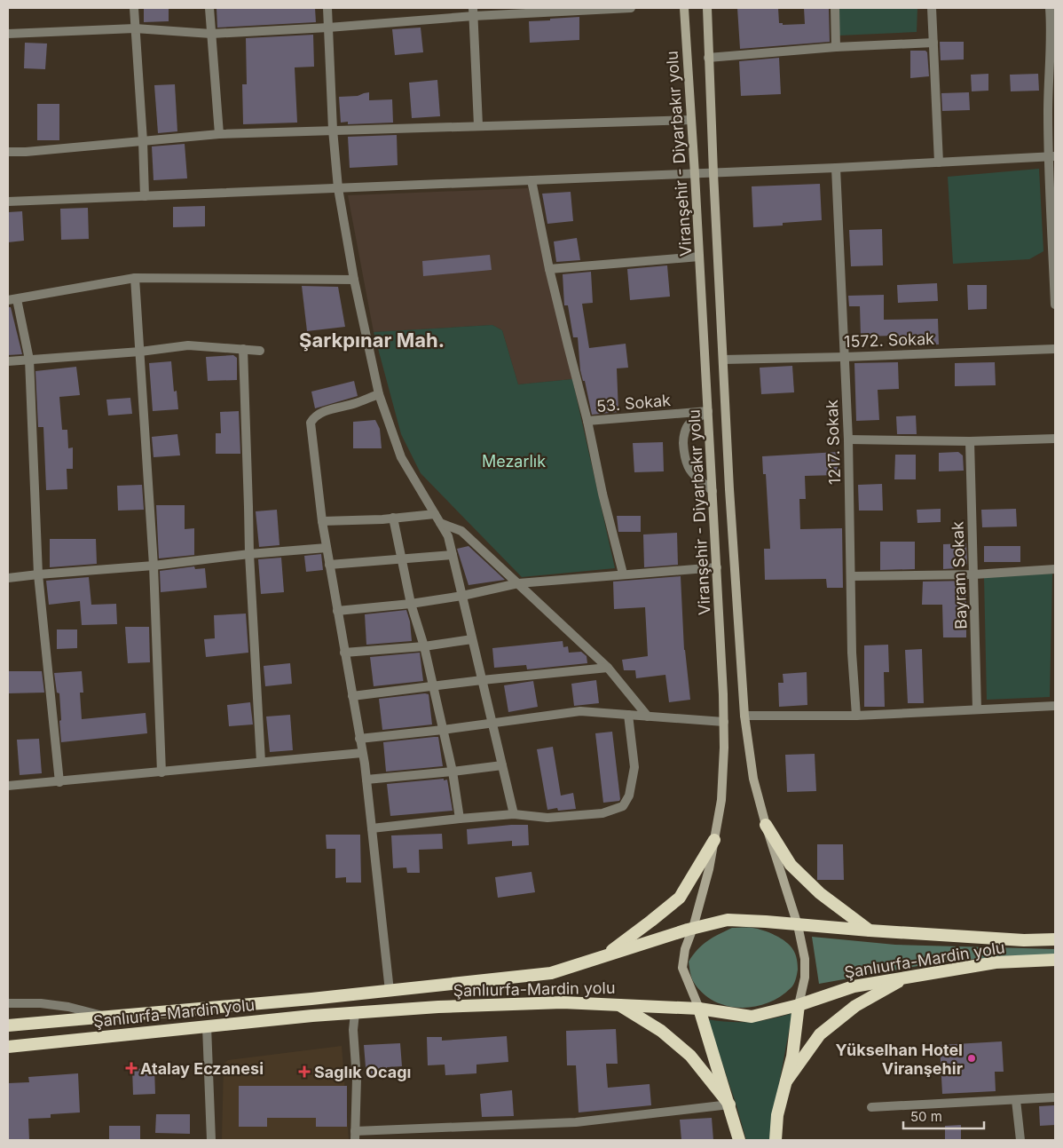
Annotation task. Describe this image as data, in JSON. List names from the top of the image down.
{
  "streets": {
    "highway": ["Şanlıurfa-Mardin yolu"],
    "main road": ["Viranşehir - Diyarbakır yolu"],
    "street": [
      "1572. Sokak",
      "53. Sokak",
      "1217. Sokak",
      "Bayram Sokak"
    ]
  },
  "crossings": [
    ["Viranşehir - Diyarbakır yolu", "1572. Sokak"],
    ["Viranşehir - Diyarbakır yolu", "53. Sokak"],
    ["Viranşehir - Diyarbakır yolu", "Şanlıurfa-Mardin yolu"],
    ["1572. Sokak", "1217. Sokak"]
  ],
  "districts": ["Şarkpınar Mah."],
  "parks": ["Mezarlık"],
  "places": {
    "other": ["Yükselhan Hotel Viranşehir"],
    "health": ["Atalay Eczanesi", "Saglık Ocagı"]
  },
  "scale_bar": "50 m"
}
